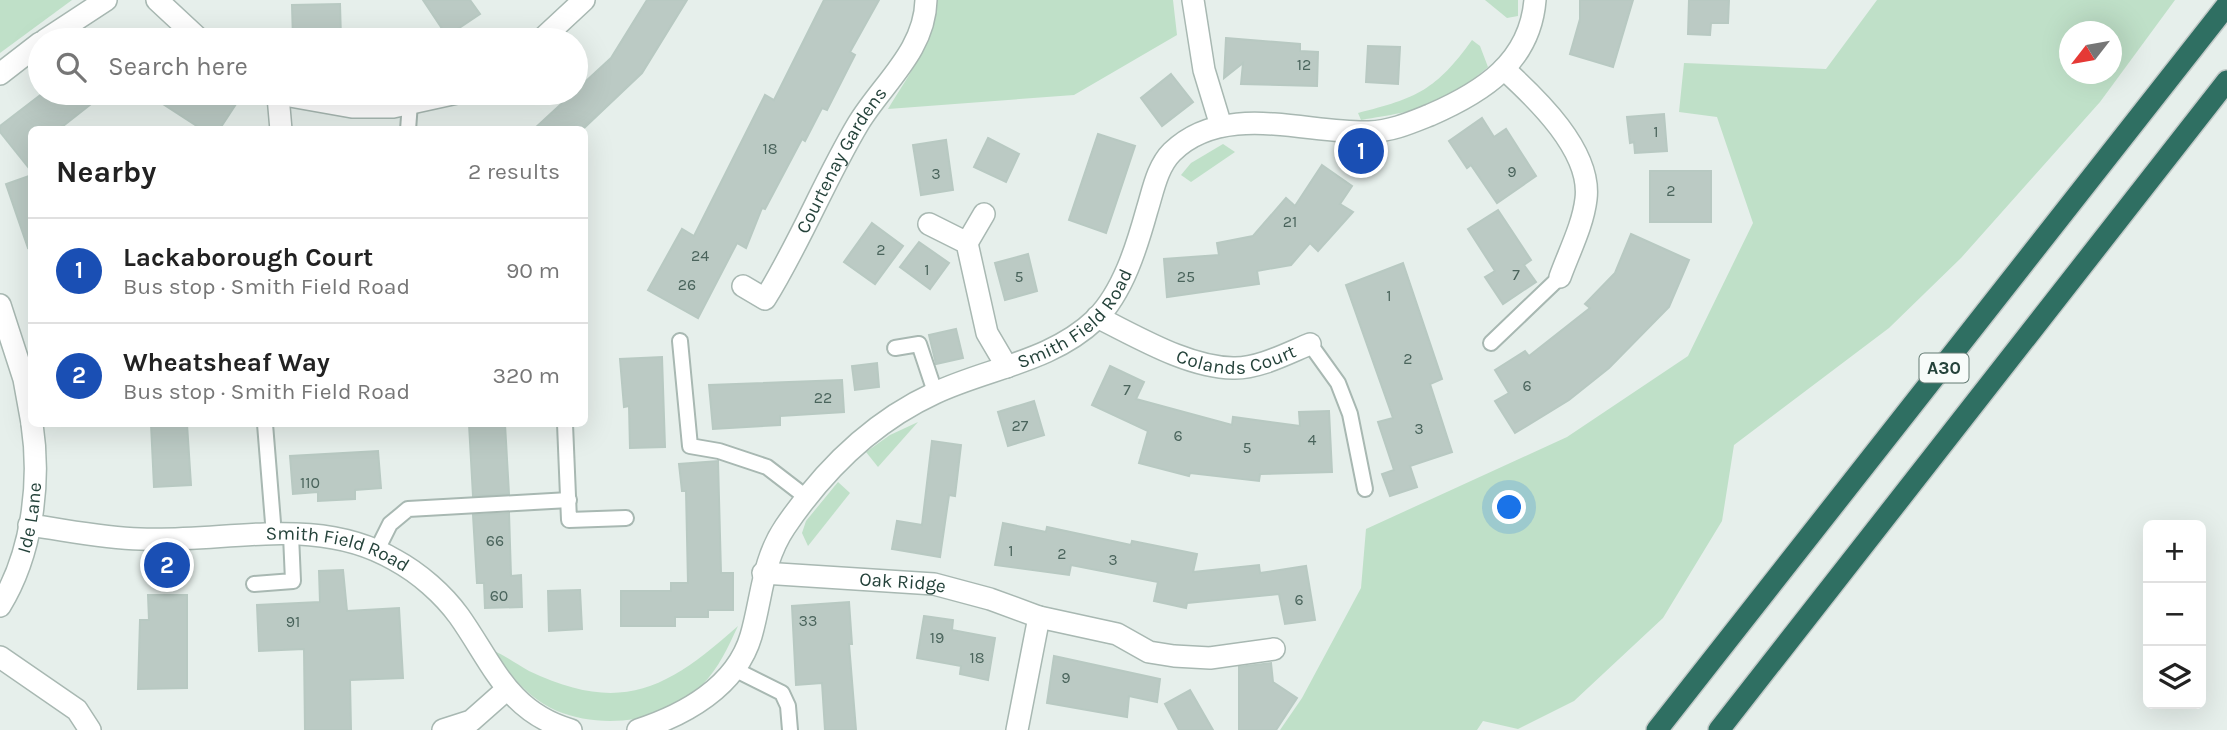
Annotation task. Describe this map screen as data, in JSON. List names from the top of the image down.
{
  "streets": {
    "highway": ["A30"],
    "street": [
      "Courtenay Gardens",
      "Smith Field Road",
      "Colands Court",
      "Ide Lane",
      "Oak Ridge"
    ]
  },
  "crossings": [
    ["Smith Field Road", "Colands Court"],
    ["Smith Field Road", "Ide Lane"],
    ["Smith Field Road", "Oak Ridge"]
  ],
  "house_numbers": [
    "12",
    "1",
    "18",
    "9",
    "3",
    "2",
    "21",
    "2",
    "24",
    "1",
    "7",
    "5",
    "25",
    "26",
    "1",
    "2",
    "6",
    "7",
    "22",
    "27",
    "3",
    "6",
    "4",
    "5",
    "110",
    "66",
    "1",
    "2",
    "3",
    "60",
    "6",
    "33",
    "91",
    "19",
    "18",
    "9"
  ],
  "north": "bottom left",
  "page": {
    "search": "Search here",
    "pins": ["1", "2"],
    "heading": ["Nearby", "2 results"],
    "list": [
      {
        "mark": "1",
        "name": "Lackaborough Court",
        "note": "Bus stop · Smith Field Road",
        "value": "90 m"
      },
      {
        "mark": "2",
        "name": "Wheatsheaf Way",
        "note": "Bus stop · Smith Field Road",
        "value": "320 m"
      }
    ],
    "map_buttons": ["+", "−"]
  }
}
